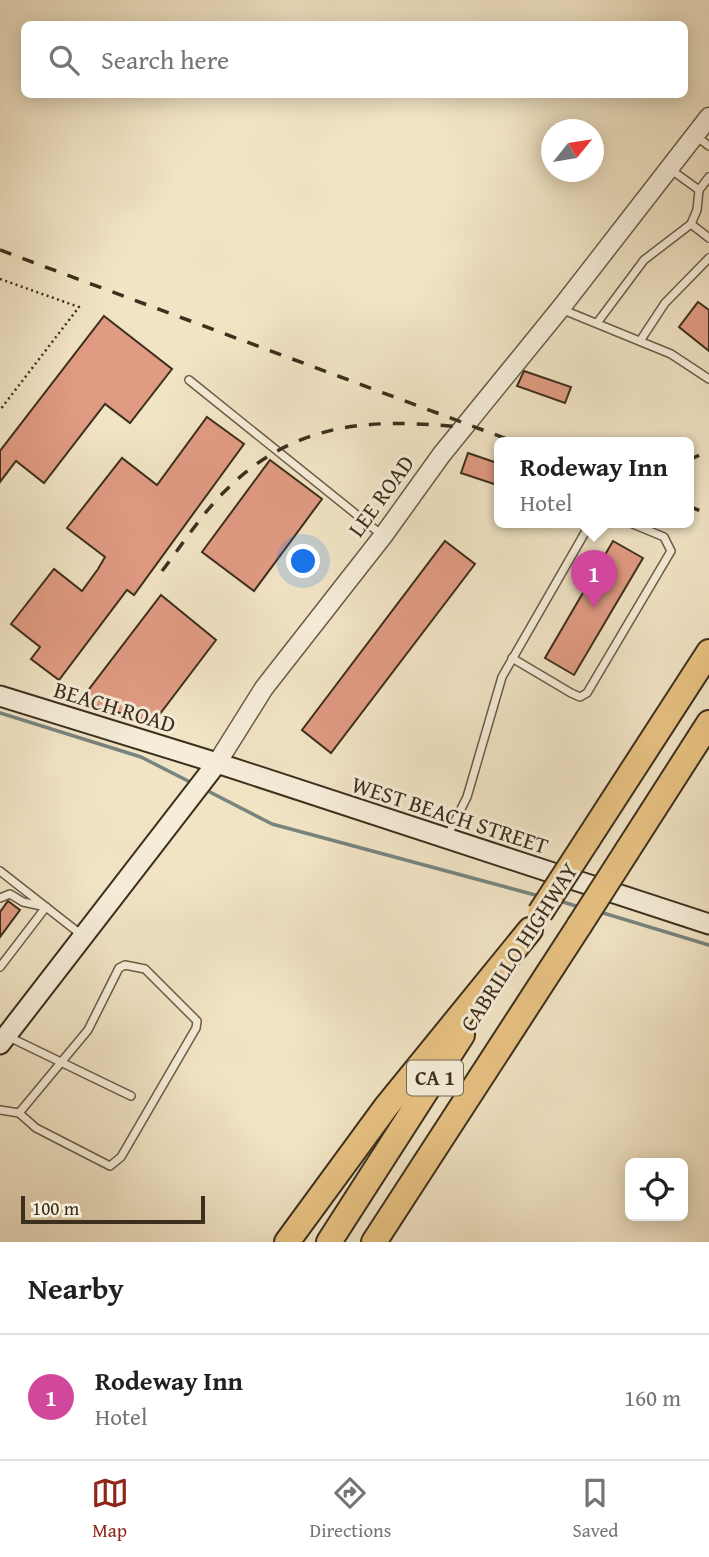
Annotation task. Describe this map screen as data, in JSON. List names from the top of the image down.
{
  "streets": {
    "highway": ["CABRILLO HIGHWAY", "CA 1"],
    "main road": ["LEE ROAD", "BEACH ROAD", "WEST BEACH STREET"]
  },
  "crossings": [
    ["LEE ROAD", "BEACH ROAD"],
    ["LEE ROAD", "WEST BEACH STREET"],
    ["BEACH ROAD", "WEST BEACH STREET"]
  ],
  "scale_bar": "100 m",
  "north": "top right",
  "page": {
    "search": "Search here",
    "popup": ["Rodeway Inn", "Hotel"],
    "pins": "1",
    "scale": "100 m",
    "heading": "Nearby",
    "list": [
      {
        "mark": "1",
        "name": "Rodeway Inn",
        "note": "Hotel",
        "value": "160 m"
      }
    ],
    "nav": ["Map", "Directions", "Saved"]
  }
}
